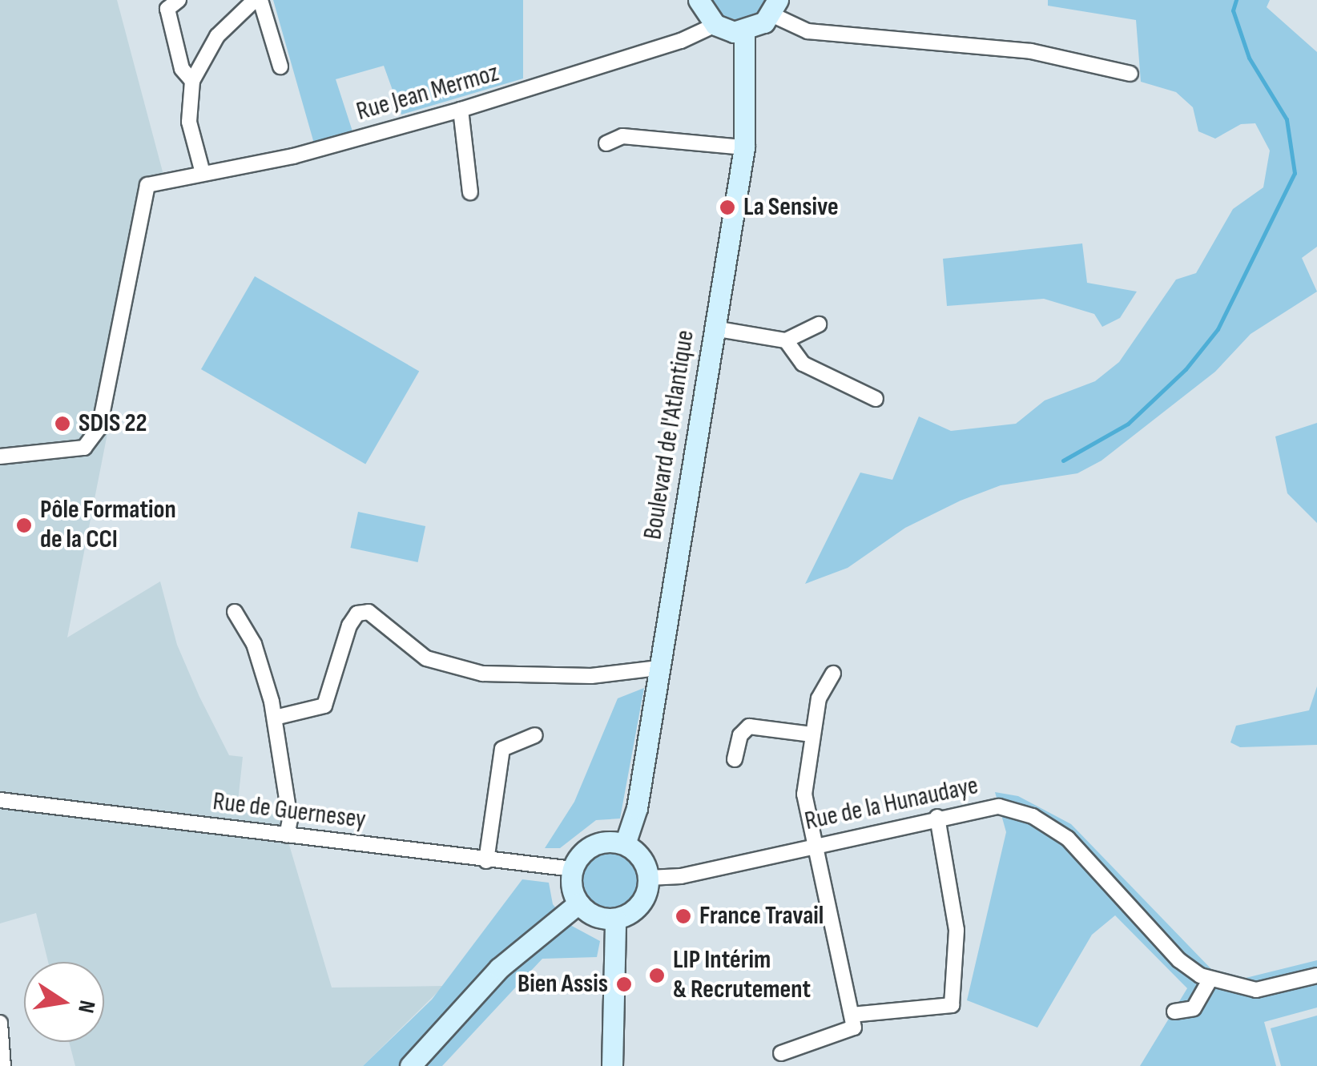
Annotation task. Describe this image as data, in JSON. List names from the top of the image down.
{
  "streets": {
    "main road": ["Boulevard de l'Atlantique"],
    "street": ["Rue Jean Mermoz", "Rue de la Hunaudaye", "Rue de Guernesey"]
  },
  "crossings": [
    ["Boulevard de l'Atlantique", "Rue de la Hunaudaye"],
    ["Boulevard de l'Atlantique", "Rue de Guernesey"],
    ["Rue de la Hunaudaye", "Rue de Guernesey"]
  ],
  "places": [
    "La Sensive",
    "SDIS 22",
    "Pôle Formation de la CCI",
    "France Travail",
    "LIP Intérim & Recrutement",
    "Bien Assis"
  ],
  "north": "right"
}
